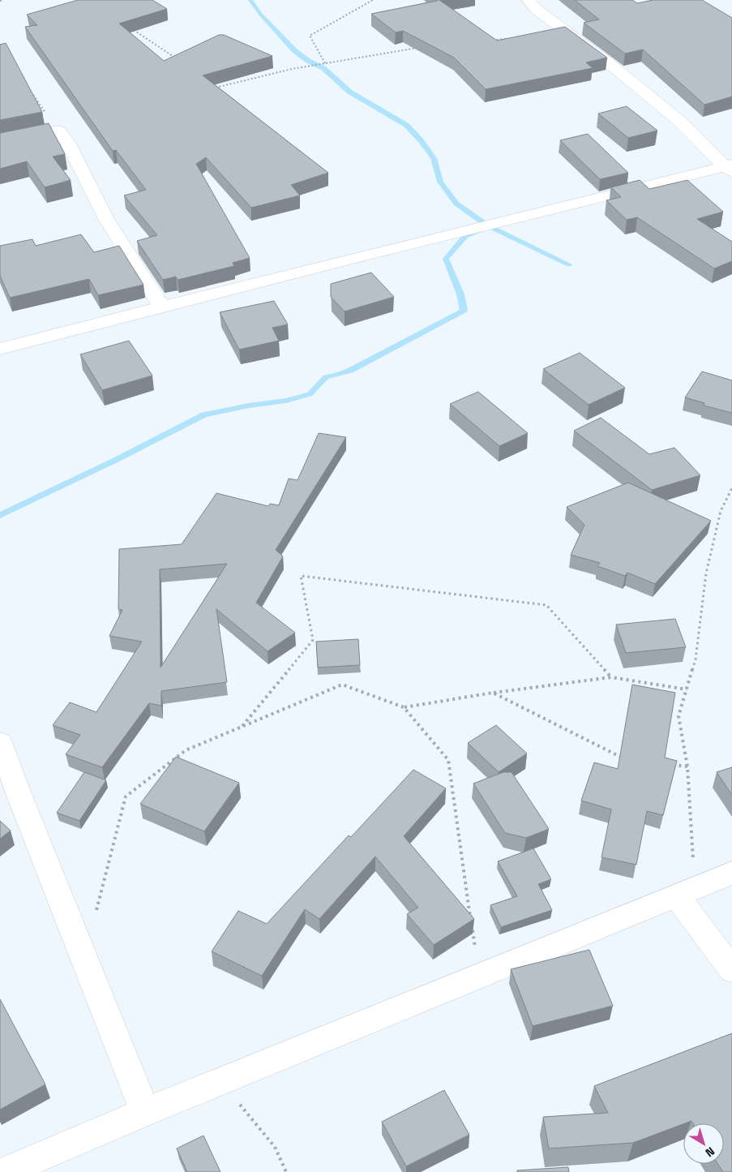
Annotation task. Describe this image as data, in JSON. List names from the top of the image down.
{
  "north": "bottom right"
}
